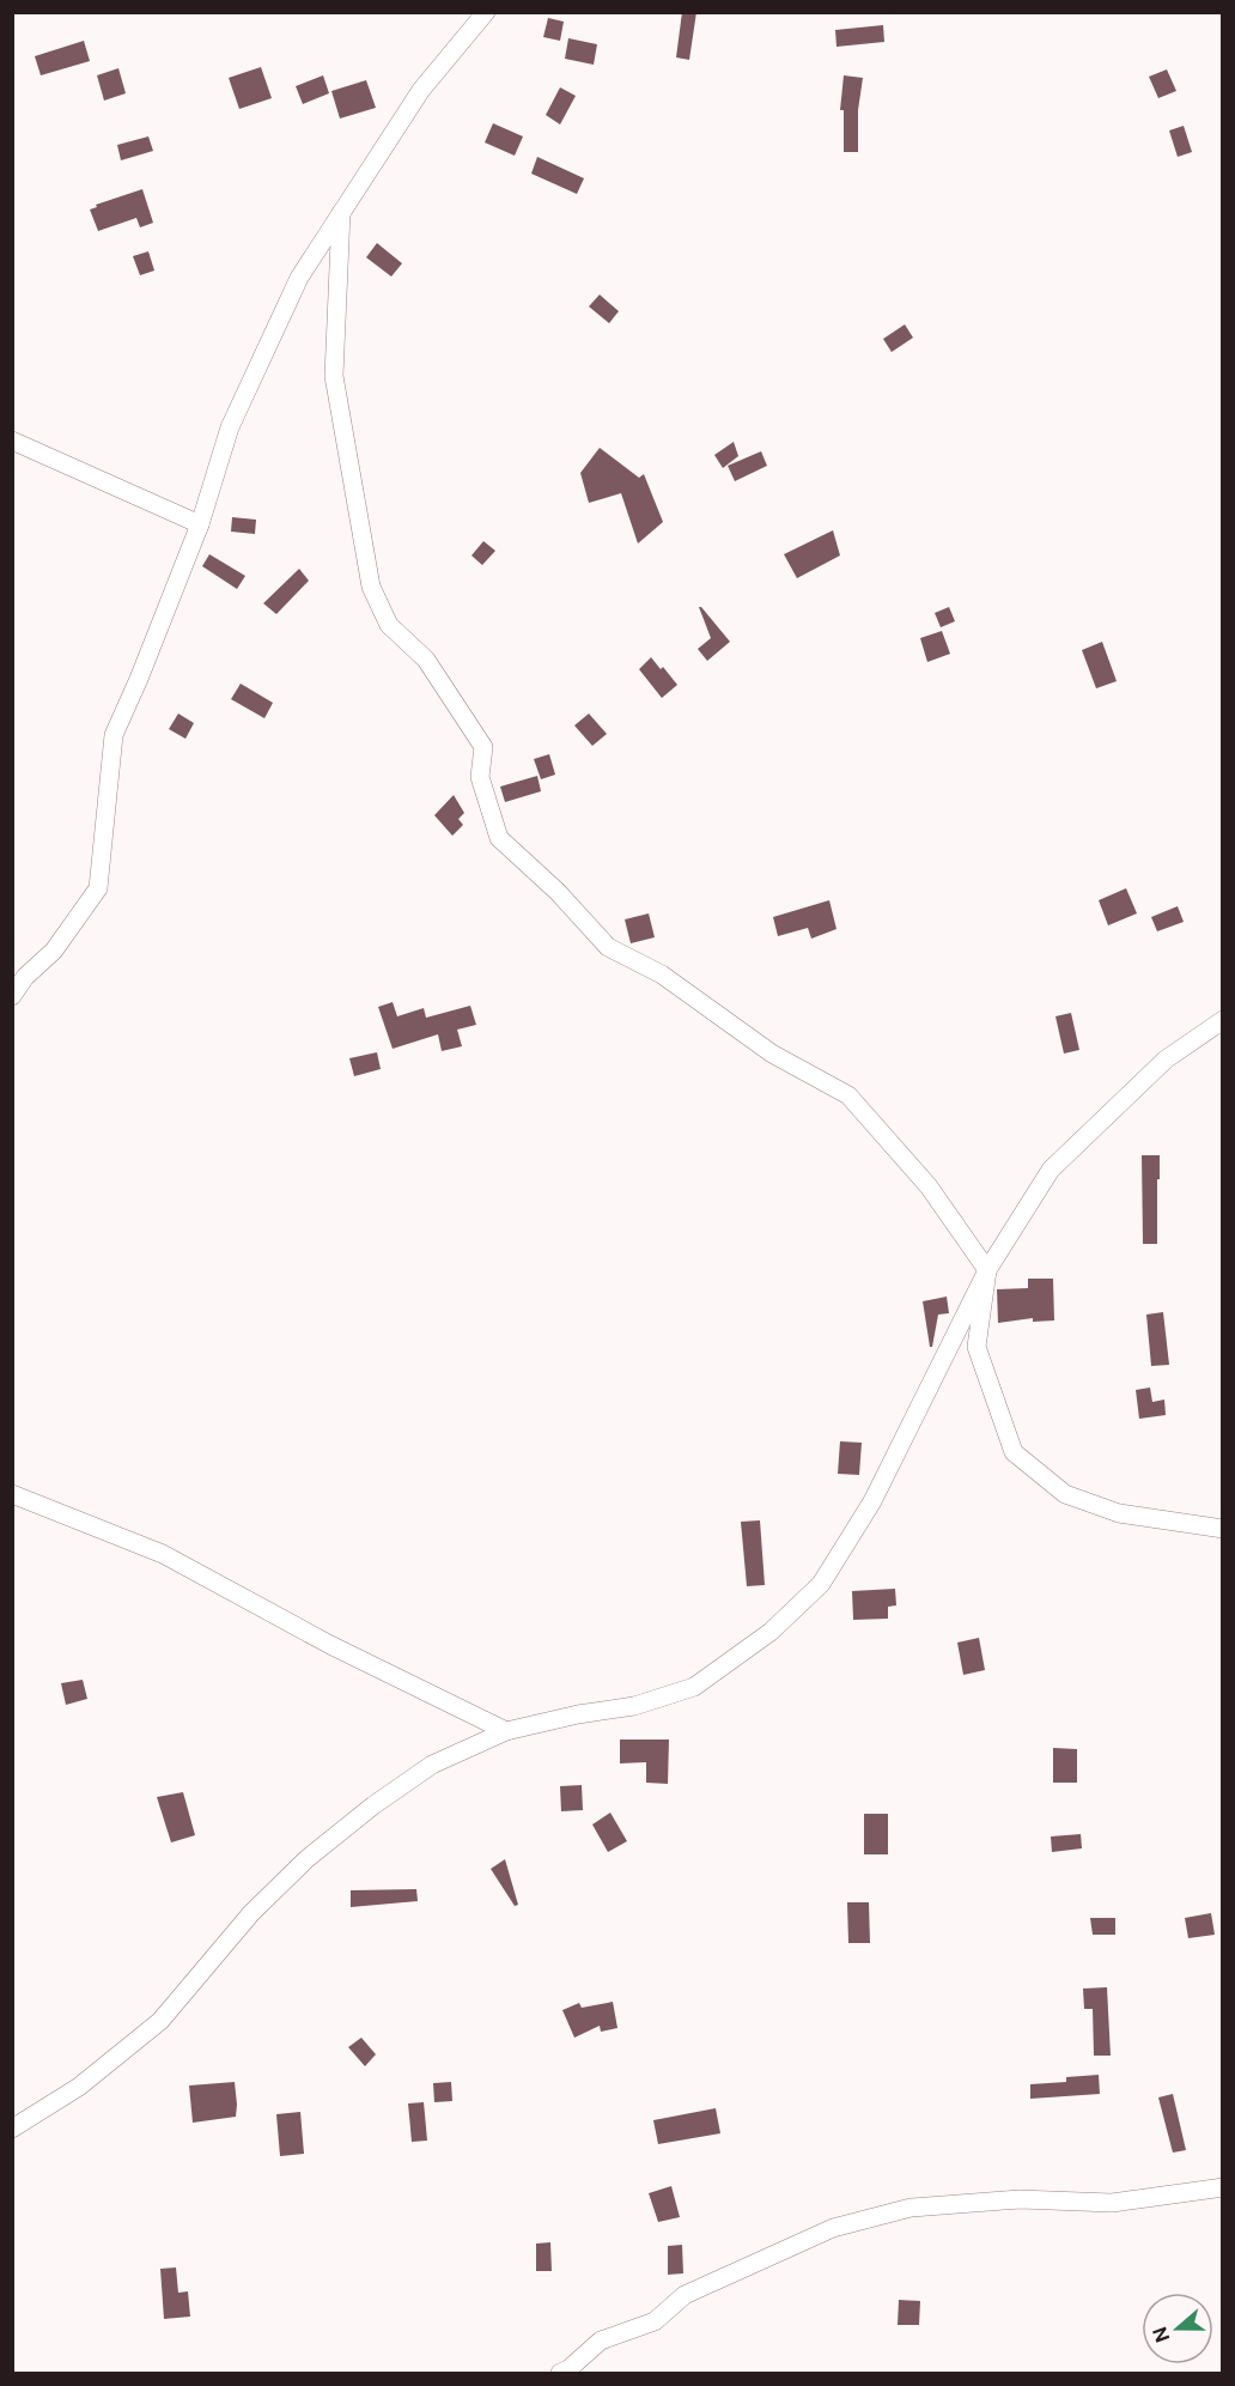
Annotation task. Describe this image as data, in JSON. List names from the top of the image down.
{
  "north": "left"
}
